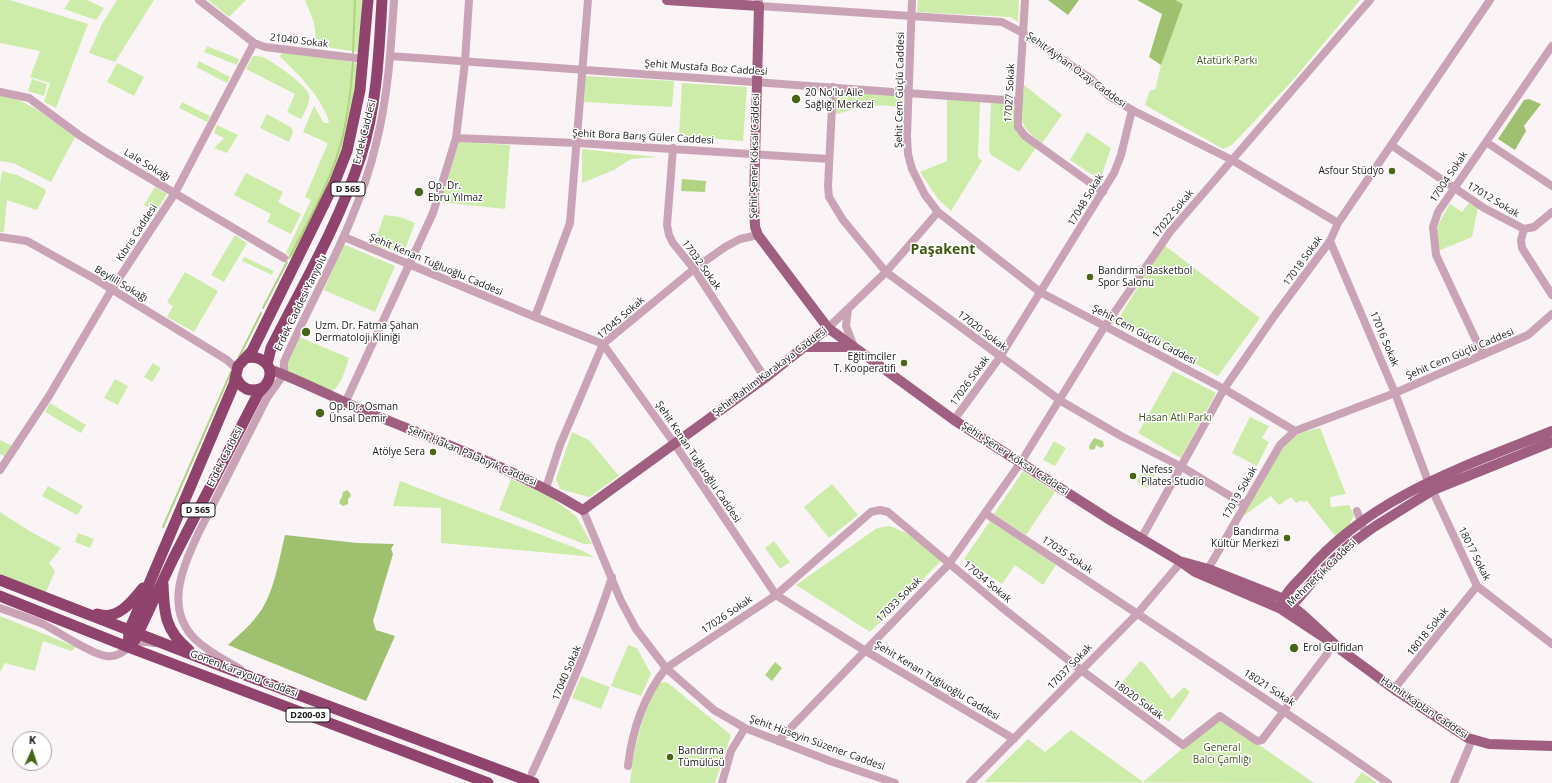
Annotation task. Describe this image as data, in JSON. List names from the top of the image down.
{
  "streets": {
    "highway": [
      "Erdek Caddesi",
      "D 565",
      "Gönen Karayolu Caddesi",
      "D200-03"
    ],
    "main road": [
      "Şehit Ayhan Özay Caddesi",
      "Şehit Şener Köksal Caddesi",
      "Şehit Rahim Karakaya Caddesi",
      "Şehit Hakan Palabıyık Caddesi",
      "Mehmetçik Caddesi",
      "Hamit Kaplan Caddesi"
    ],
    "street": [
      "21040 Sokak",
      "Şehit Mustafa Boz Caddesi",
      "Şehit Cem Güçlü Caddesi",
      "17027 Sokak",
      "Şehit Bora Barış Güler Caddesi",
      "Lale Sokağı",
      "17004 Sokak",
      "17048 Sokak",
      "17012 Sokak",
      "17022 Sokak",
      "Kıbrıs Caddesi",
      "17018 Sokak",
      "Şehit Kenan Tuğluoğlu Caddesi",
      "17032 Sokak",
      "Beylili Sokağı",
      "Erdek Caddesi Yanyolu",
      "17045 Sokak",
      "17020 Sokak",
      "17016 Sokak",
      "17026 Sokak",
      "17019 Sokak",
      "18017 Sokak",
      "17035 Sokak",
      "17034 Sokak",
      "17033 Sokak",
      "18018 Sokak",
      "17037 Sokak",
      "17040 Sokak",
      "18021 Sokak",
      "18020 Sokak",
      "Şehit Hüseyin Süzener Caddesi"
    ]
  },
  "crossings": [
    ["21040 Sokak", "Erdek Caddesi"],
    ["21040 Sokak", "Kıbrıs Caddesi"],
    ["Şehit Mustafa Boz Caddesi", "Şehit Cem Güçlü Caddesi"],
    ["Şehit Mustafa Boz Caddesi", "17027 Sokak"],
    ["Şehit Mustafa Boz Caddesi", "Şehit Şener Köksal Caddesi"],
    ["Şehit Mustafa Boz Caddesi", "Erdek Caddesi Yanyolu"],
    ["Şehit Mustafa Boz Caddesi", "17020 Sokak"],
    ["Şehit Ayhan Özay Caddesi", "Şehit Cem Güçlü Caddesi"],
    ["Şehit Ayhan Özay Caddesi", "17027 Sokak"],
    ["Şehit Ayhan Özay Caddesi", "Şehit Şener Köksal Caddesi"],
    ["Şehit Ayhan Özay Caddesi", "17048 Sokak"],
    ["Şehit Ayhan Özay Caddesi", "17022 Sokak"],
    ["Şehit Ayhan Özay Caddesi", "17018 Sokak"],
    ["Şehit Cem Güçlü Caddesi", "17004 Sokak"],
    ["Şehit Cem Güçlü Caddesi", "17048 Sokak"],
    ["Şehit Cem Güçlü Caddesi", "17022 Sokak"],
    ["Şehit Cem Güçlü Caddesi", "17018 Sokak"],
    ["Şehit Cem Güçlü Caddesi", "17016 Sokak"],
    ["Şehit Cem Güçlü Caddesi", "Şehit Rahim Karakaya Caddesi"],
    ["Şehit Cem Güçlü Caddesi", "17026 Sokak"],
    ["Şehit Cem Güçlü Caddesi", "17019 Sokak"],
    ["17027 Sokak", "17048 Sokak"],
    ["Erdek Caddesi", "D 565"],
    ["Erdek Caddesi", "Beylili Sokağı"],
    ["Erdek Caddesi", "Şehit Hakan Palabıyık Caddesi"],
    ["Erdek Caddesi", "Gönen Karayolu Caddesi"],
    ["Şehit Bora Barış Güler Caddesi", "Şehit Şener Köksal Caddesi"],
    ["Şehit Bora Barış Güler Caddesi", "17032 Sokak"],
    ["Şehit Bora Barış Güler Caddesi", "17020 Sokak"],
    ["Şehit Şener Köksal Caddesi", "17022 Sokak"],
    ["Şehit Şener Köksal Caddesi", "17018 Sokak"],
    ["Şehit Şener Köksal Caddesi", "17045 Sokak"],
    ["Şehit Şener Köksal Caddesi", "Şehit Rahim Karakaya Caddesi"],
    ["Şehit Şener Köksal Caddesi", "17026 Sokak"],
    ["Şehit Şener Köksal Caddesi", "17019 Sokak"],
    ["Şehit Şener Köksal Caddesi", "Mehmetçik Caddesi"],
    ["Şehit Şener Köksal Caddesi", "17033 Sokak"],
    ["Şehit Şener Köksal Caddesi", "17037 Sokak"],
    ["Şehit Şener Köksal Caddesi", "Hamit Kaplan Caddesi"],
    ["Lale Sokağı", "Kıbrıs Caddesi"],
    ["17004 Sokak", "17012 Sokak"],
    ["D 565", "Gönen Karayolu Caddesi"],
    ["17048 Sokak", "17026 Sokak"],
    ["17012 Sokak", "17018 Sokak"],
    ["17022 Sokak", "17020 Sokak"],
    ["17022 Sokak", "17033 Sokak"],
    ["Kıbrıs Caddesi", "Beylili Sokağı"],
    ["17018 Sokak", "17020 Sokak"],
    ["17018 Sokak", "17016 Sokak"],
    ["Şehit Kenan Tuğluoğlu Caddesi", "Erdek Caddesi Yanyolu"],
    ["Şehit Kenan Tuğluoğlu Caddesi", "17045 Sokak"],
    ["Şehit Kenan Tuğluoğlu Caddesi", "Şehit Rahim Karakaya Caddesi"],
    ["Şehit Kenan Tuğluoğlu Caddesi", "17026 Sokak"],
    ["Şehit Kenan Tuğluoğlu Caddesi", "17033 Sokak"],
    ["Şehit Kenan Tuğluoğlu Caddesi", "17037 Sokak"],
    ["17032 Sokak", "17045 Sokak"],
    ["17032 Sokak", "Şehit Rahim Karakaya Caddesi"],
    ["Erdek Caddesi Yanyolu", "Şehit Hakan Palabıyık Caddesi"],
    ["Erdek Caddesi Yanyolu", "Gönen Karayolu Caddesi"],
    ["17045 Sokak", "Şehit Hakan Palabıyık Caddesi"],
    ["17020 Sokak", "Şehit Rahim Karakaya Caddesi"],
    ["17020 Sokak", "17026 Sokak"],
    ["17020 Sokak", "17019 Sokak"],
    ["17016 Sokak", "18017 Sokak"],
    ["17016 Sokak", "Mehmetçik Caddesi"],
    ["Şehit Rahim Karakaya Caddesi", "Şehit Hakan Palabıyık Caddesi"],
    ["17026 Sokak", "17034 Sokak"],
    ["17026 Sokak", "Şehit Hüseyin Süzener Caddesi"],
    ["18017 Sokak", "Mehmetçik Caddesi"],
    ["18017 Sokak", "18018 Sokak"],
    ["17035 Sokak", "17033 Sokak"],
    ["17035 Sokak", "17037 Sokak"],
    ["17035 Sokak", "18021 Sokak"],
    ["Mehmetçik Caddesi", "Hamit Kaplan Caddesi"],
    ["17034 Sokak", "17033 Sokak"],
    ["17034 Sokak", "17037 Sokak"],
    ["17034 Sokak", "18020 Sokak"],
    ["17033 Sokak", "Şehit Hüseyin Süzener Caddesi"],
    ["18018 Sokak", "Hamit Kaplan Caddesi"],
    ["17037 Sokak", "18021 Sokak"],
    ["17037 Sokak", "18020 Sokak"],
    ["17040 Sokak", "Gönen Karayolu Caddesi"],
    ["17040 Sokak", "Şehit Hüseyin Süzener Caddesi"],
    ["18021 Sokak", "18020 Sokak"]
  ],
  "districts": ["Paşakent"],
  "parks": ["Atatürk Parkı", "Hasan Atlı Parkı", "General Balcı Çamlığı"],
  "places": [
    "20 No'lu Aile Sağlığı Merkezi",
    "Asfour Stüdyo",
    "Op. Dr. Ebru Yılmaz",
    "Bandırma Basketbol Spor Salonu",
    "Uzm. Dr. Fatma Şahan Dermatoloji Kliniği",
    "Eğitimciler T. Kooperatifi",
    "Op. Dr. Osman Ünsal Demir",
    "Atölye Sera",
    "Nefess Pilates Studio",
    "Bandırma Kültür Merkezi",
    "Erol Gülfidan",
    "Bandırma Tümülüsü"
  ],
  "north": "top"
}
